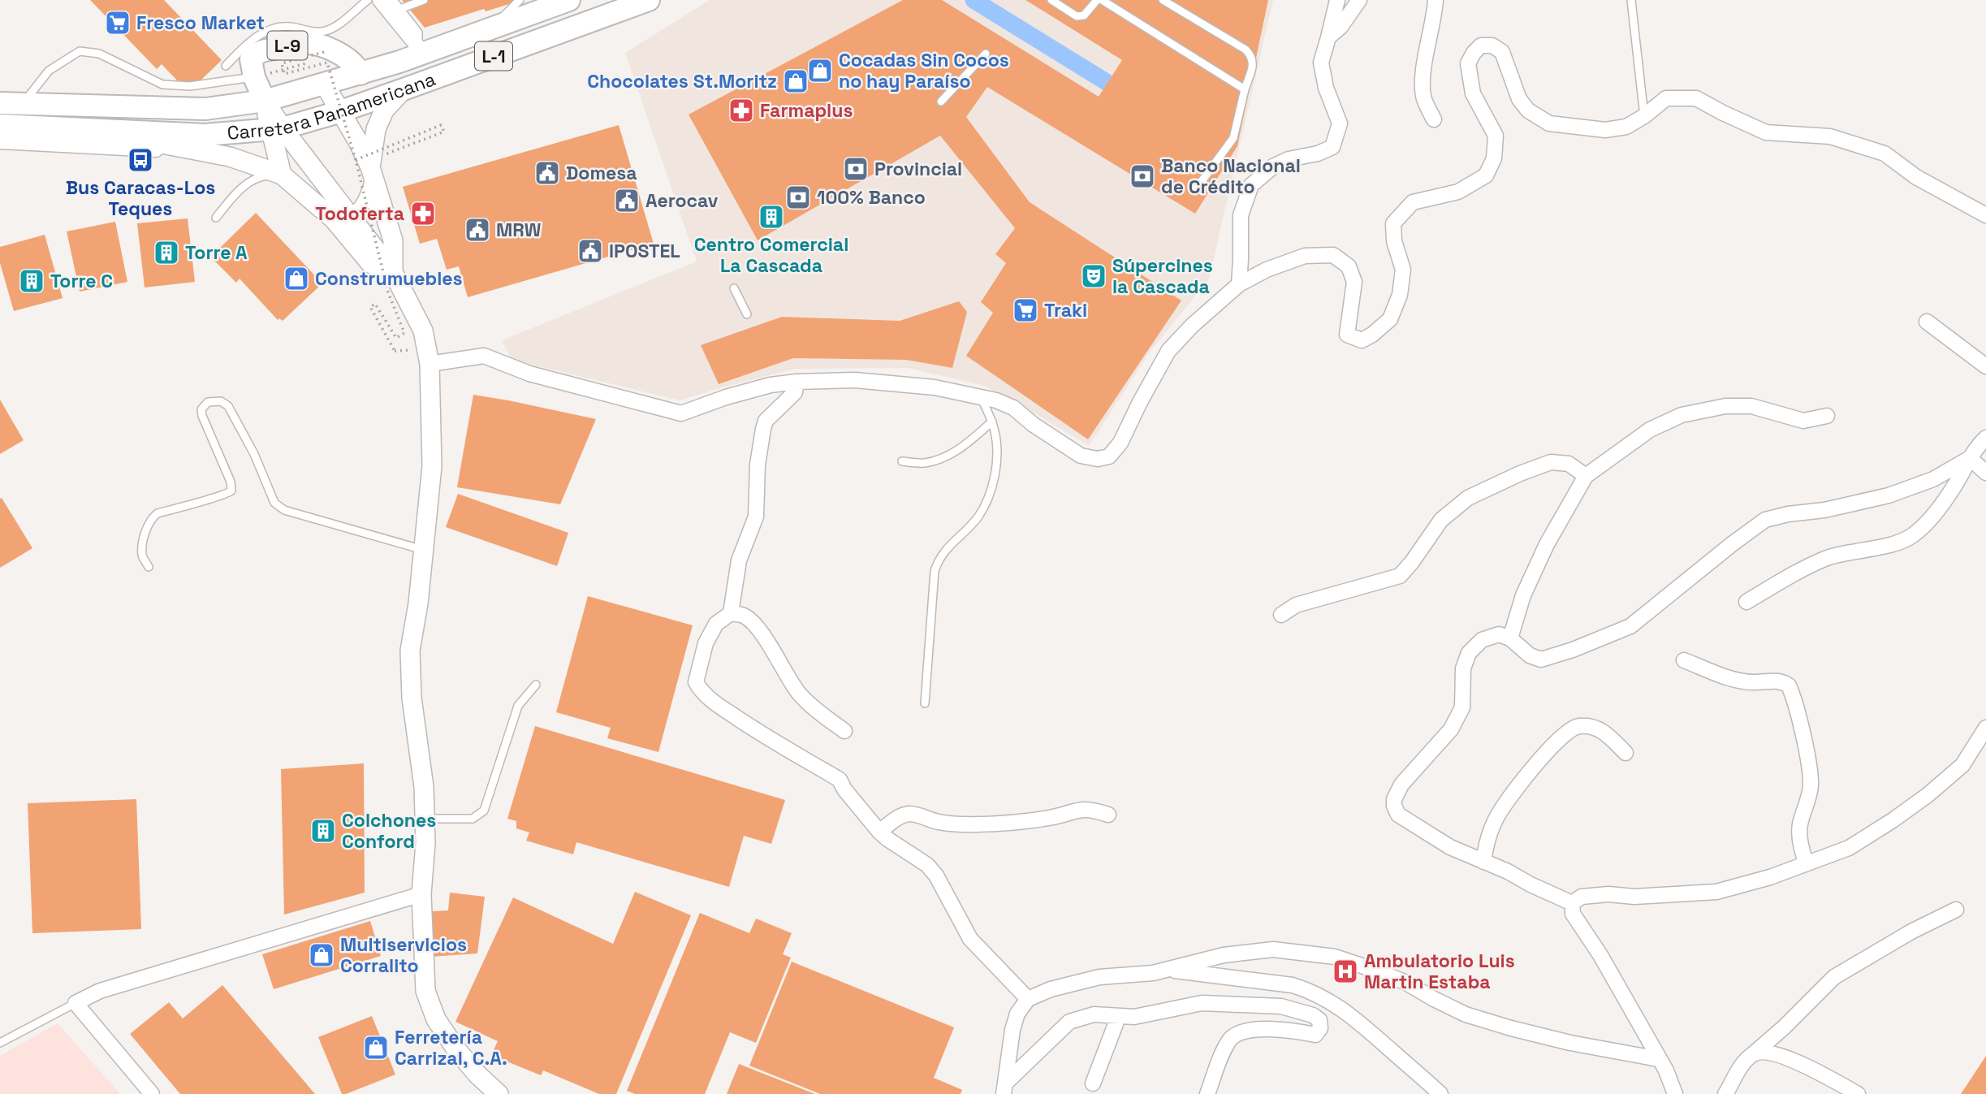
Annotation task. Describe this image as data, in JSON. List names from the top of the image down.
{
  "streets": {
    "main road": ["L-9", "L-1", "Carretera Panamericana"]
  },
  "crossings": [
    ["L-9", "Carretera Panamericana"]
  ],
  "places": {
    "supermarket": ["Fresco Market", "Traki"],
    "shop": [
      "Cocadas Sin Cocos no hay Paraíso",
      "Chocolates St.Moritz",
      "Construmuebles",
      "Multiservicios Corralito",
      "Ferretería Carrizal, C.A."
    ],
    "pharmacy": ["Farmaplus", "Todoferta"],
    "bus stop": ["Bus Caracas-Los Teques"],
    "bank": ["Provincial", "Banco Nacional de Crédito", "100% Banco"],
    "public building": [
      "Domesa",
      "Aerocav",
      "MRW",
      "IPOSTEL"
    ],
    "building": [
      "Centro Comercial La Cascada",
      "Torre A",
      "Torre C",
      "Colchones Conford"
    ],
    "theatre": ["Súpercines la Cascada"],
    "hospital": ["Ambulatorio Luis Martin Estaba"]
  }
}
